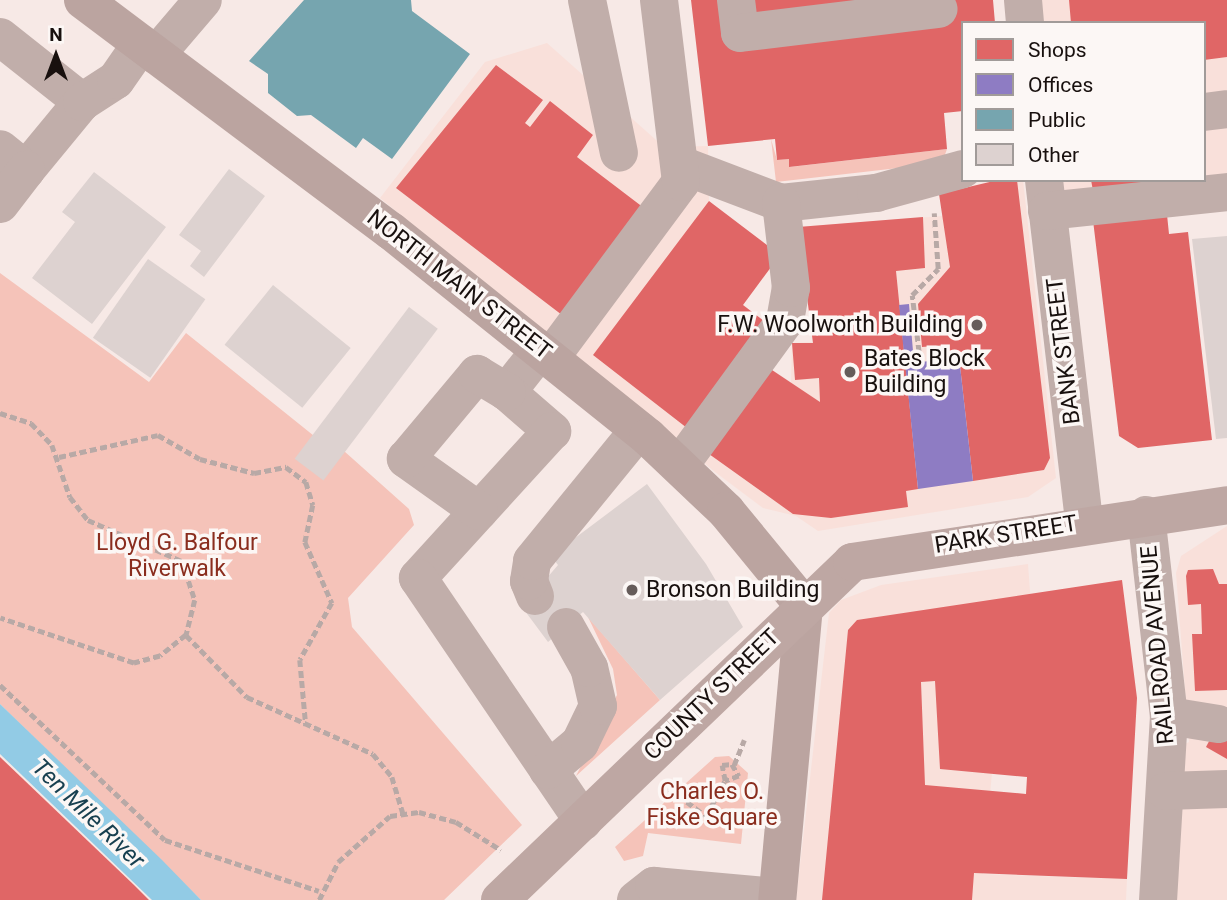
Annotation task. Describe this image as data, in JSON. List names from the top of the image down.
{
  "streets": {
    "highway": ["PARK STREET", "COUNTY STREET"],
    "main road": ["NORTH MAIN STREET"],
    "street": ["BANK STREET", "RAILROAD AVENUE"]
  },
  "crossings": [
    ["NORTH MAIN STREET", "PARK STREET"],
    ["NORTH MAIN STREET", "COUNTY STREET"],
    ["BANK STREET", "PARK STREET"],
    ["PARK STREET", "RAILROAD AVENUE"],
    ["PARK STREET", "COUNTY STREET"]
  ],
  "water": ["Ten Mile River"],
  "parks": ["Lloyd G. Balfour Riverwalk", "Charles O. Fiske Square"],
  "places": ["F.W. Woolworth Building", "Bates Block Building", "Bronson Building"],
  "legend": [
    "Shops",
    "Offices",
    "Public",
    "Other"
  ],
  "north": "top"
}
